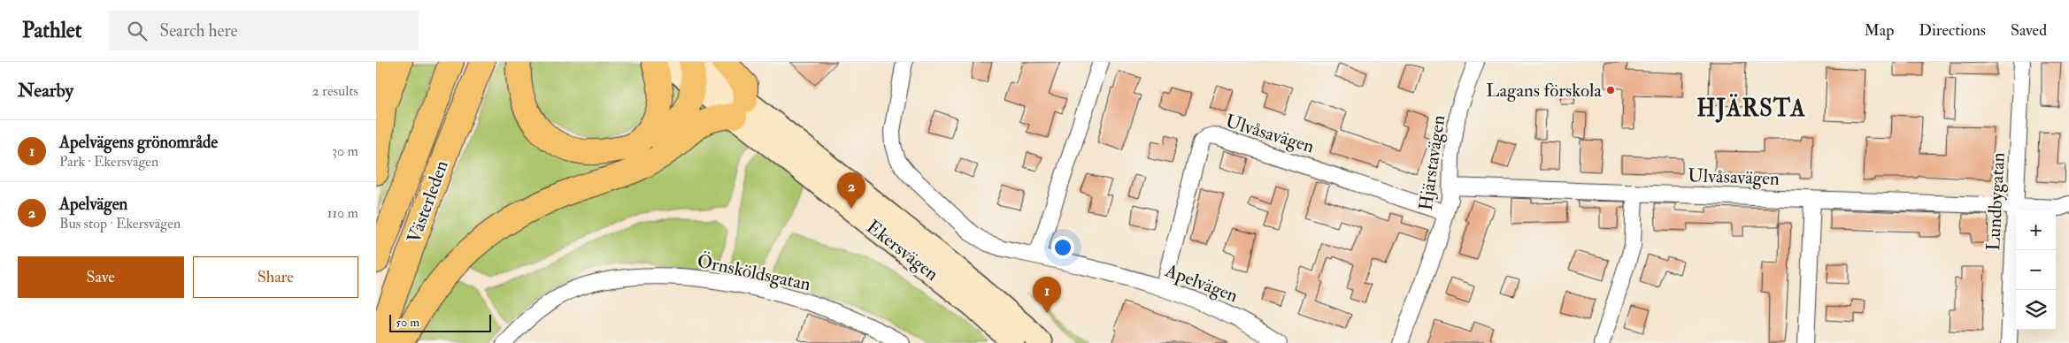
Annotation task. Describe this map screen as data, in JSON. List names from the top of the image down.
{
  "streets": {
    "highway": ["Västerleden"],
    "main road": ["Ekersvägen"],
    "street": [
      "Ulvåsavägen",
      "Hjärstavägen",
      "Lundbygatan",
      "Örnsköldsgatan",
      "Apelvägen"
    ]
  },
  "crossings": [
    ["Ulvåsavägen", "Hjärstavägen"],
    ["Ulvåsavägen", "Lundbygatan"],
    ["Ulvåsavägen", "Apelvägen"]
  ],
  "districts": ["HJÄRSTA"],
  "places": ["Lagans förskola"],
  "scale_bar": "50 m",
  "page": {
    "header": "Pathlet",
    "search": "Search here",
    "nav": ["Map", "Directions", "Saved"],
    "heading": ["Nearby", "2 results"],
    "list": [
      {
        "mark": "1",
        "name": "Apelvägens grönområde",
        "note": "Park · Ekersvägen",
        "value": "30 m"
      },
      {
        "mark": "2",
        "name": "Apelvägen",
        "note": "Bus stop · Ekersvägen",
        "value": "110 m"
      }
    ],
    "pins": ["2", "1"],
    "map_buttons": ["+", "−"],
    "buttons": ["Save", "Share"],
    "scale": "50 m"
  }
}
